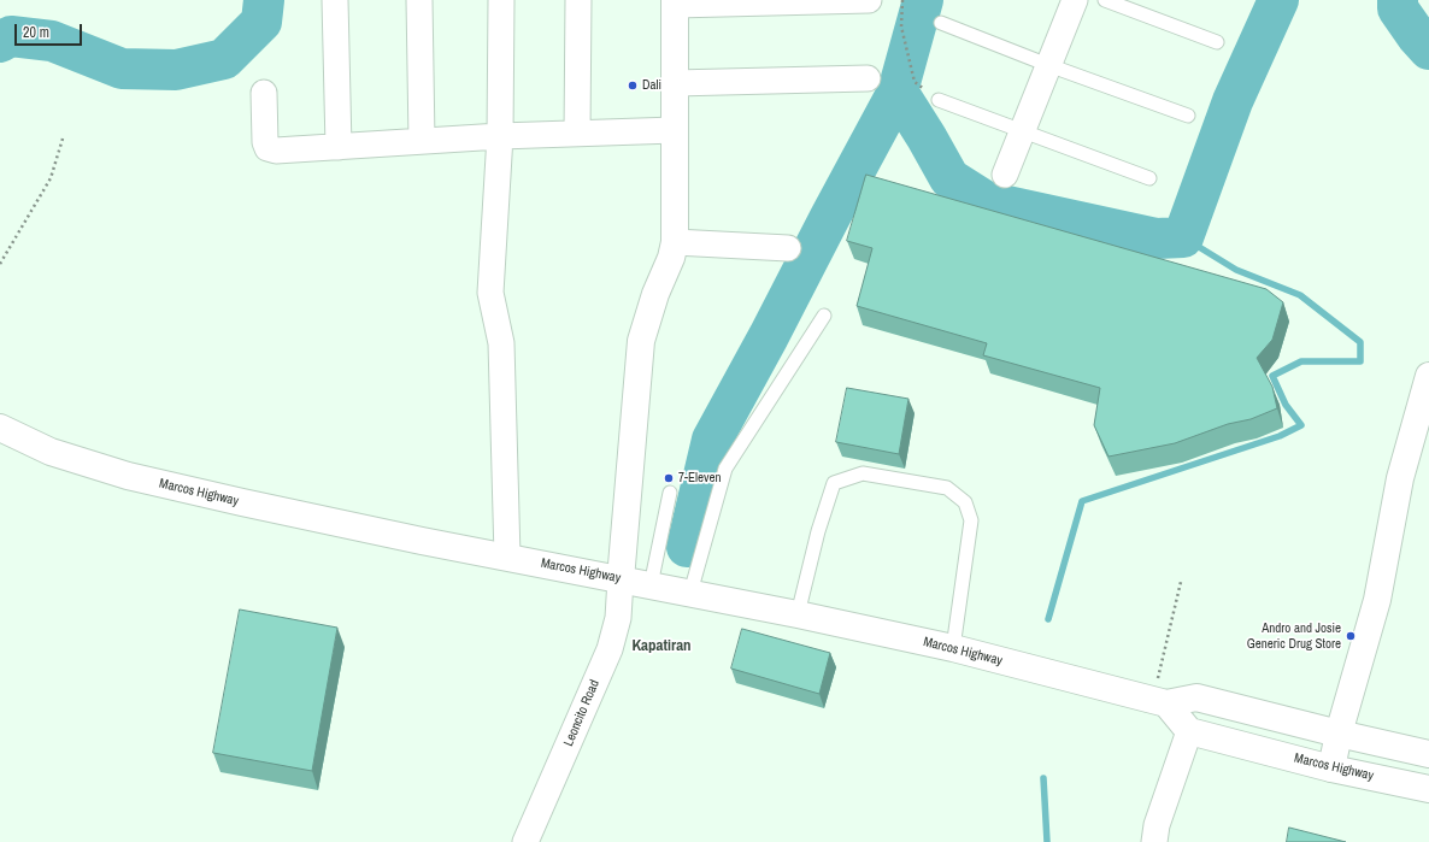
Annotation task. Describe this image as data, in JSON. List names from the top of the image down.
{
  "streets": {
    "main road": ["Marcos Highway"],
    "street": ["Leoncito Road"]
  },
  "crossings": [
    ["Marcos Highway", "Leoncito Road"]
  ],
  "districts": ["Kapatiran"],
  "places": ["Dali", "7-Eleven", "Andro and Josie Generic Drug Store"],
  "scale_bar": "20 m"
}
